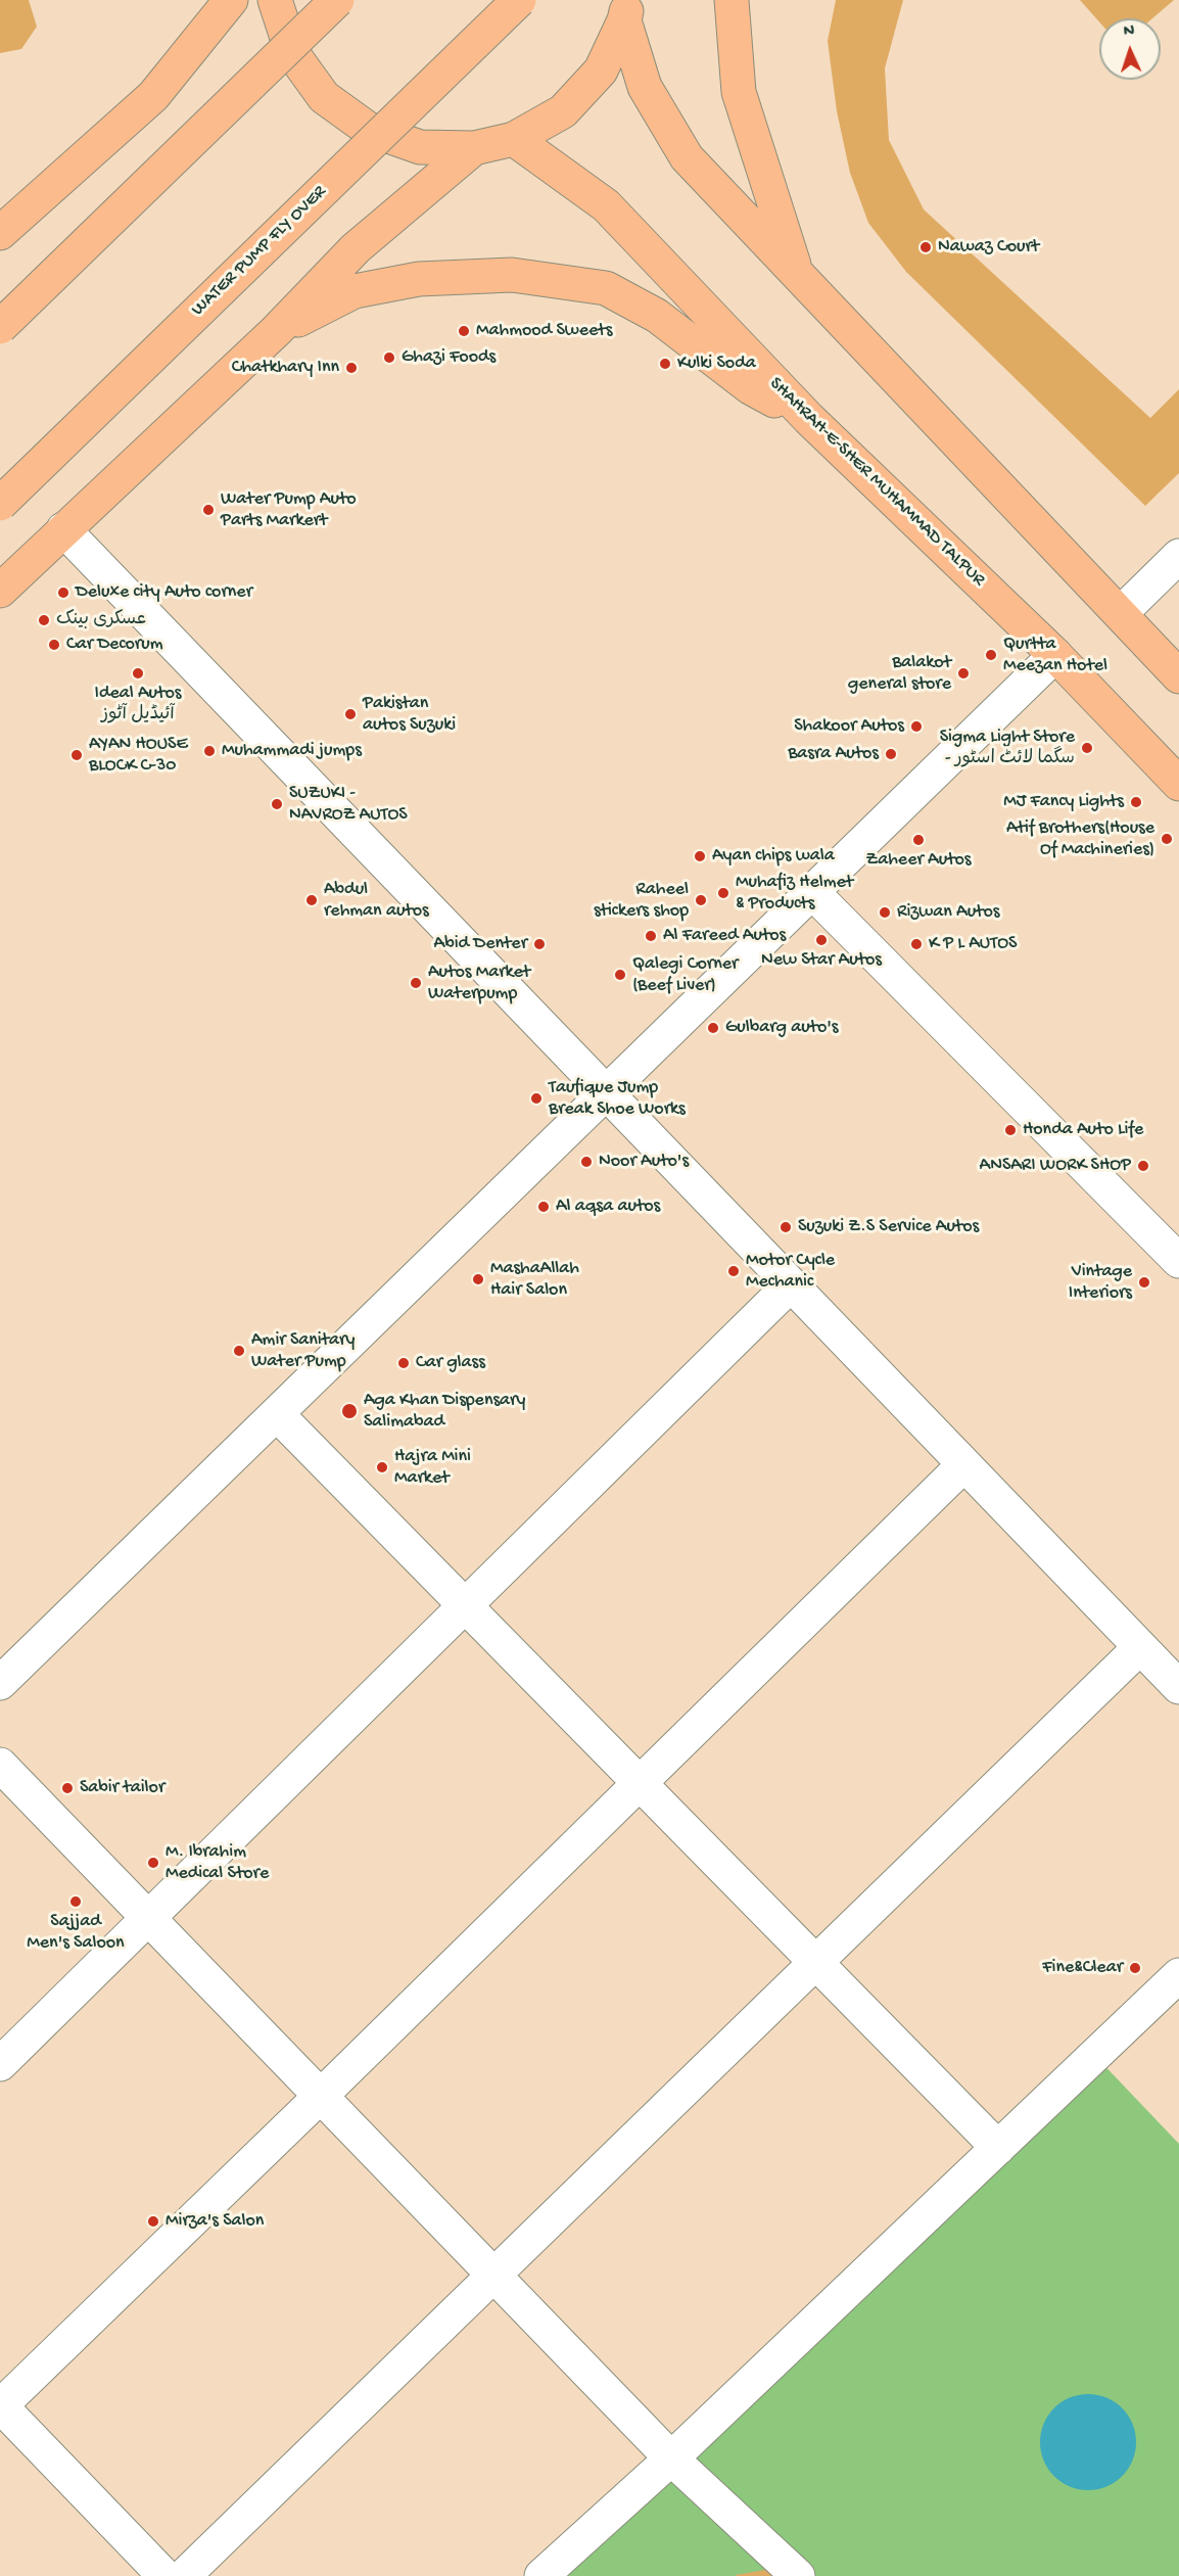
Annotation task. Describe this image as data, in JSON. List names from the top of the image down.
{
  "streets": {
    "main road": ["WATER PUMP FLY OVER", "SHAHRAH-E-SHER MUHAMMAD TALPUR"]
  },
  "places": [
    "Nawaz Court",
    "Mahmood Sweets",
    "Ghazi Foods",
    "Kulki Soda",
    "Chatkhary Inn",
    "Water Pump Auto Parts Markert",
    "Deluxe city Auto corner",
    "عسکری بینک",
    "Car Decorum",
    "Qurtta Meezan Hotel",
    "Ideal Autos آئیڈیل آٹوز",
    "Balakot general store",
    "Pakistan autos Suzuki",
    "Shakoor Autos",
    "Sigma Light Store - سگما لائٹ اسٹور",
    "Muhammadi jumps",
    "Basra Autos",
    "AYAN HOUSE BLOCK C-30",
    "MJ Fancy Lights",
    "SUZUKI - NAVROZ AUTOS",
    "Atif Brothers(House Of Machineries)",
    "Zaheer Autos",
    "Ayan chips wala",
    "Muhafiz Helmet & Products",
    "Abdul rehman autos",
    "Raheel stickers shop",
    "Rizwan Autos",
    "Al Fareed Autos",
    "New Star Autos",
    "Abid Denter",
    "K P L AUTOS",
    "Qalegi Corner (Beef Liver)",
    "Autos Market Waterpump",
    "Gulbarg auto's",
    "Taufique Jump Break Shoe Works",
    "Honda Auto Life",
    "Noor Auto's",
    "ANSARI WORK SHOP",
    "Al aqsa autos",
    "Suzuki Z.S Service Autos",
    "Motor Cycle Mechanic",
    "MashaAllah Hair Salon",
    "Vintage Interiors",
    "Amir Sanitary Water Pump",
    "Car glass",
    "Aga Khan Dispensary Salimabad",
    "Hajra Mini Market",
    "Sabir tailor",
    "M. Ibrahim Medical Store",
    "Sajjad Men's Saloon",
    "Fine&Clear",
    "Mirza's Salon"
  ],
  "north": "top"
}
